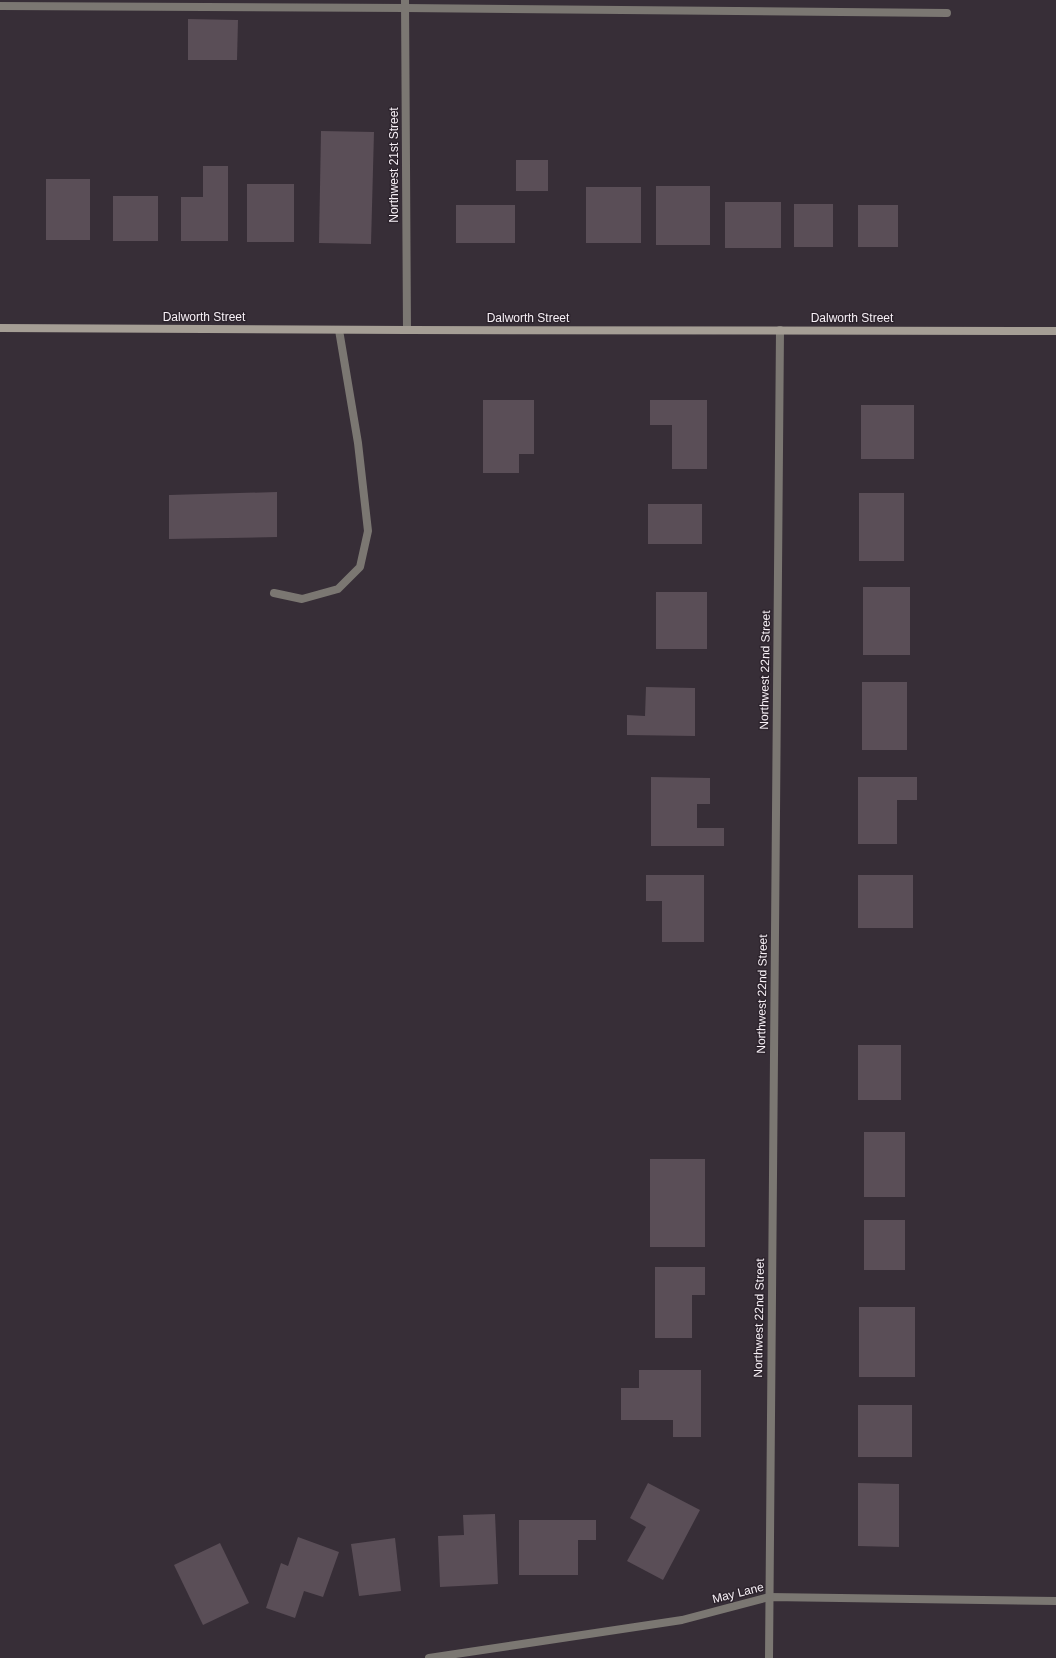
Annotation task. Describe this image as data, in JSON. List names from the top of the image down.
{
  "streets": {
    "street": [
      "Northwest 21st Street",
      "Dalworth Street",
      "Northwest 22nd Street",
      "May Lane"
    ]
  },
  "crossings": [
    ["Northwest 21st Street", "Dalworth Street"],
    ["Dalworth Street", "Northwest 22nd Street"],
    ["Northwest 22nd Street", "May Lane"]
  ]
}
